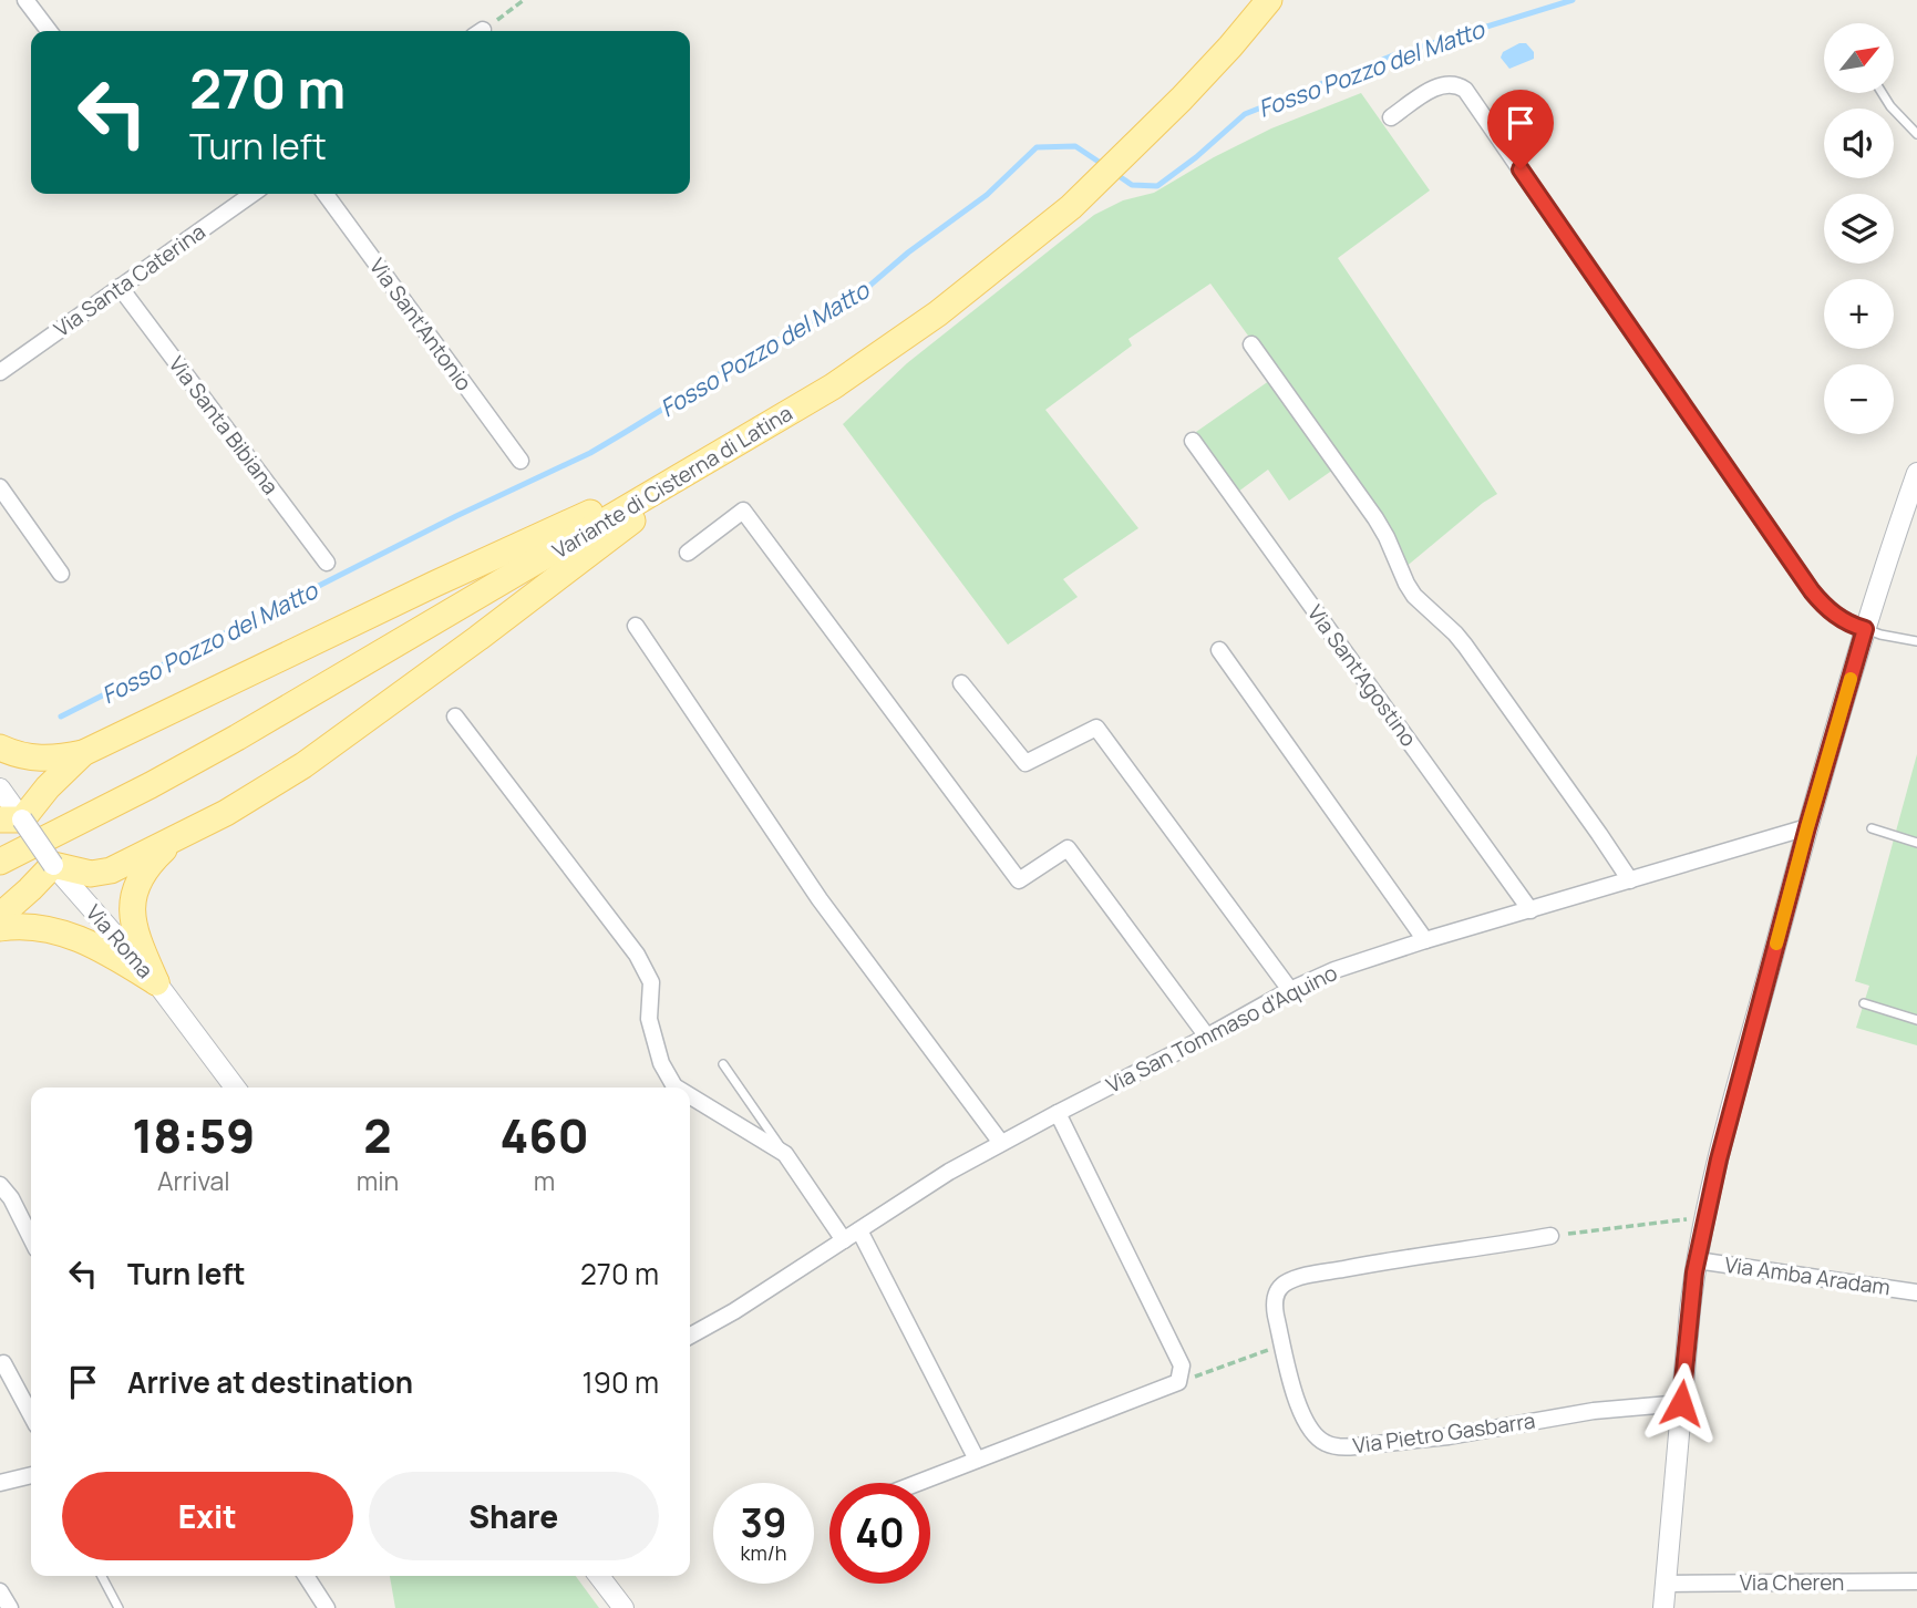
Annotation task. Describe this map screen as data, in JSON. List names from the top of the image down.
{
  "streets": {
    "main road": ["Variante di Cisterna di Latina"],
    "street": [
      "Via Santa Caterina",
      "Via Sant'Antonio",
      "Via Santa Bibiana",
      "Via Sant'Agostino",
      "Via Roma",
      "Via San Tommaso d'Aquino",
      "Via Amba Aradam",
      "Via Pietro Gasbarra",
      "Via Cheren"
    ]
  },
  "crossings": [
    ["Via Santa Caterina", "Via Santa Bibiana"],
    ["Via Sant'Agostino", "Via San Tommaso d'Aquino"]
  ],
  "water": ["Fosso Pozzo del Matto"],
  "north": "top right",
  "page": {
    "map_buttons": ["+", "−"],
    "turn": ["270 m", "Turn left"],
    "eta": [
      "18:59",
      "Arrival",
      "2",
      "min",
      "460",
      "m"
    ],
    "list": [
      {
        "name": "Turn left",
        "value": "270 m"
      },
      {
        "name": "Arrive at destination",
        "value": "190 m"
      }
    ],
    "buttons": ["Exit", "Share"],
    "speed": "39 km/h",
    "limit": "40"
  }
}
